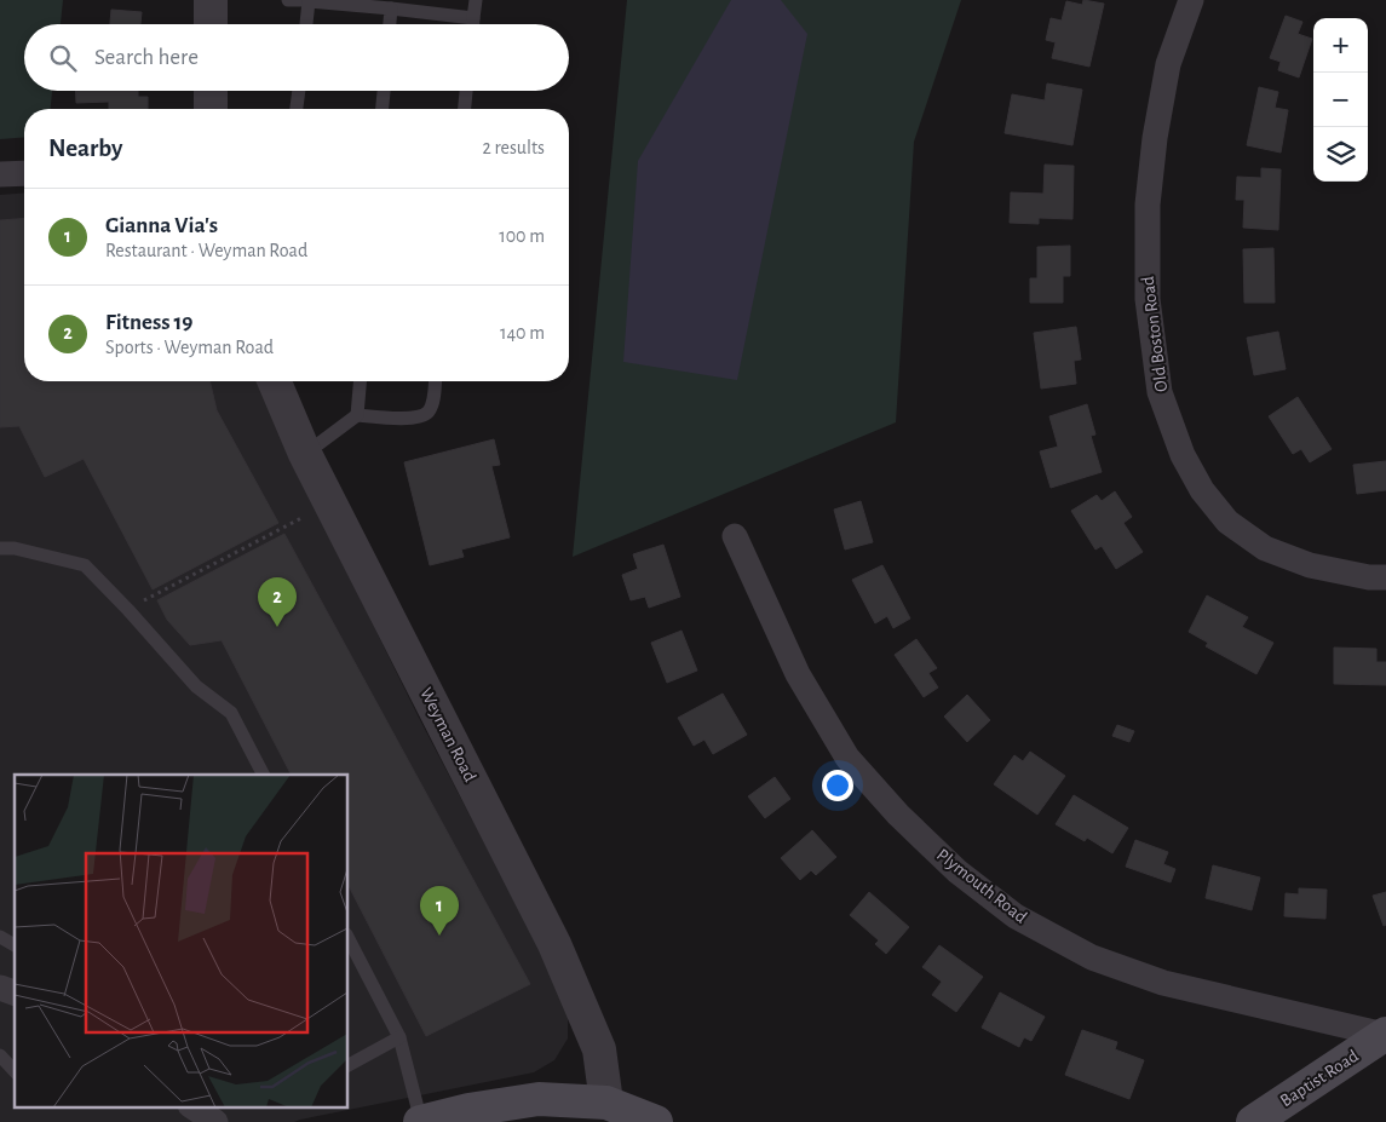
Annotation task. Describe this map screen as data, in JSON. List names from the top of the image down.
{
  "streets": {
    "main road": ["Baptist Road"],
    "street": ["Old Boston Road", "Weyman Road", "Plymouth Road"]
  },
  "crossings": [
    ["Plymouth Road", "Baptist Road"]
  ],
  "page": {
    "map_buttons": ["+", "−"],
    "search": "Search here",
    "heading": ["Nearby", "2 results"],
    "list": [
      {
        "mark": "1",
        "name": "Gianna Via's",
        "note": "Restaurant · Weyman Road",
        "value": "100 m"
      },
      {
        "mark": "2",
        "name": "Fitness 19",
        "note": "Sports · Weyman Road",
        "value": "140 m"
      }
    ],
    "pins": ["2", "1"]
  }
}
